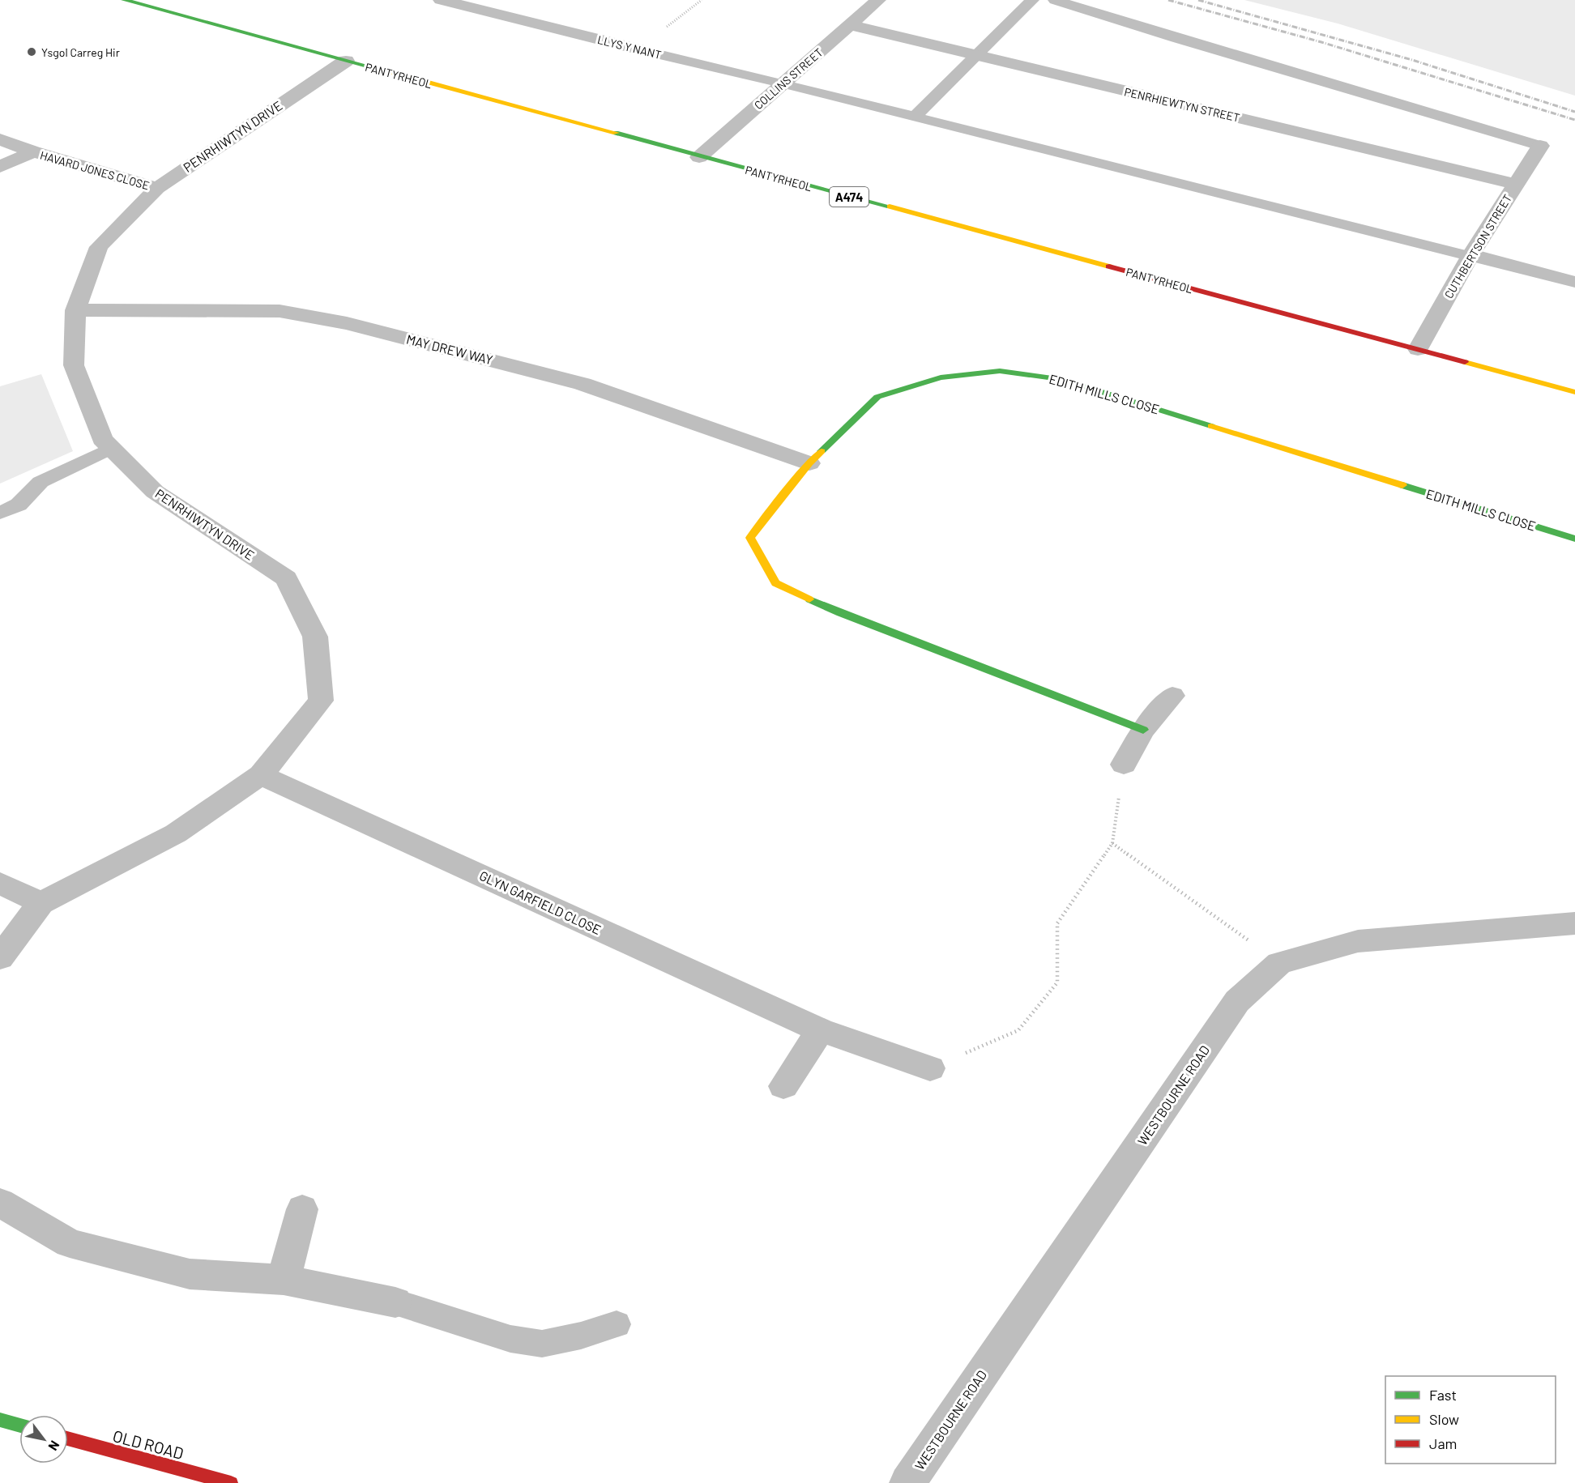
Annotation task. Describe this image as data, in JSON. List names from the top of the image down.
{
  "streets": {
    "main road": [
      "PANTYRHEOL",
      "A474",
      "EDITH MILLS CLOSE",
      "OLD ROAD"
    ],
    "street": [
      "LLYS Y NANT",
      "COLLINS STREET",
      "PENRHIEWTYN STREET",
      "PENRHIWTYN DRIVE",
      "HAVARD JONES CLOSE",
      "CUTHBERTSON STREET",
      "MAY DREW WAY",
      "GLYN GARFIELD CLOSE",
      "WESTBOURNE ROAD"
    ]
  },
  "crossings": [
    ["LLYS Y NANT", "COLLINS STREET"],
    ["LLYS Y NANT", "CUTHBERTSON STREET"],
    ["PANTYRHEOL", "COLLINS STREET"],
    ["PANTYRHEOL", "PENRHIWTYN DRIVE"],
    ["PANTYRHEOL", "CUTHBERTSON STREET"],
    ["COLLINS STREET", "PENRHIEWTYN STREET"],
    ["PENRHIEWTYN STREET", "CUTHBERTSON STREET"],
    ["PENRHIWTYN DRIVE", "HAVARD JONES CLOSE"],
    ["PENRHIWTYN DRIVE", "MAY DREW WAY"],
    ["PENRHIWTYN DRIVE", "GLYN GARFIELD CLOSE"],
    ["MAY DREW WAY", "EDITH MILLS CLOSE"]
  ],
  "places": ["Ysgol Carreg Hir"],
  "legend": ["Fast", "Slow", "Jam"],
  "north": "bottom right"
}
